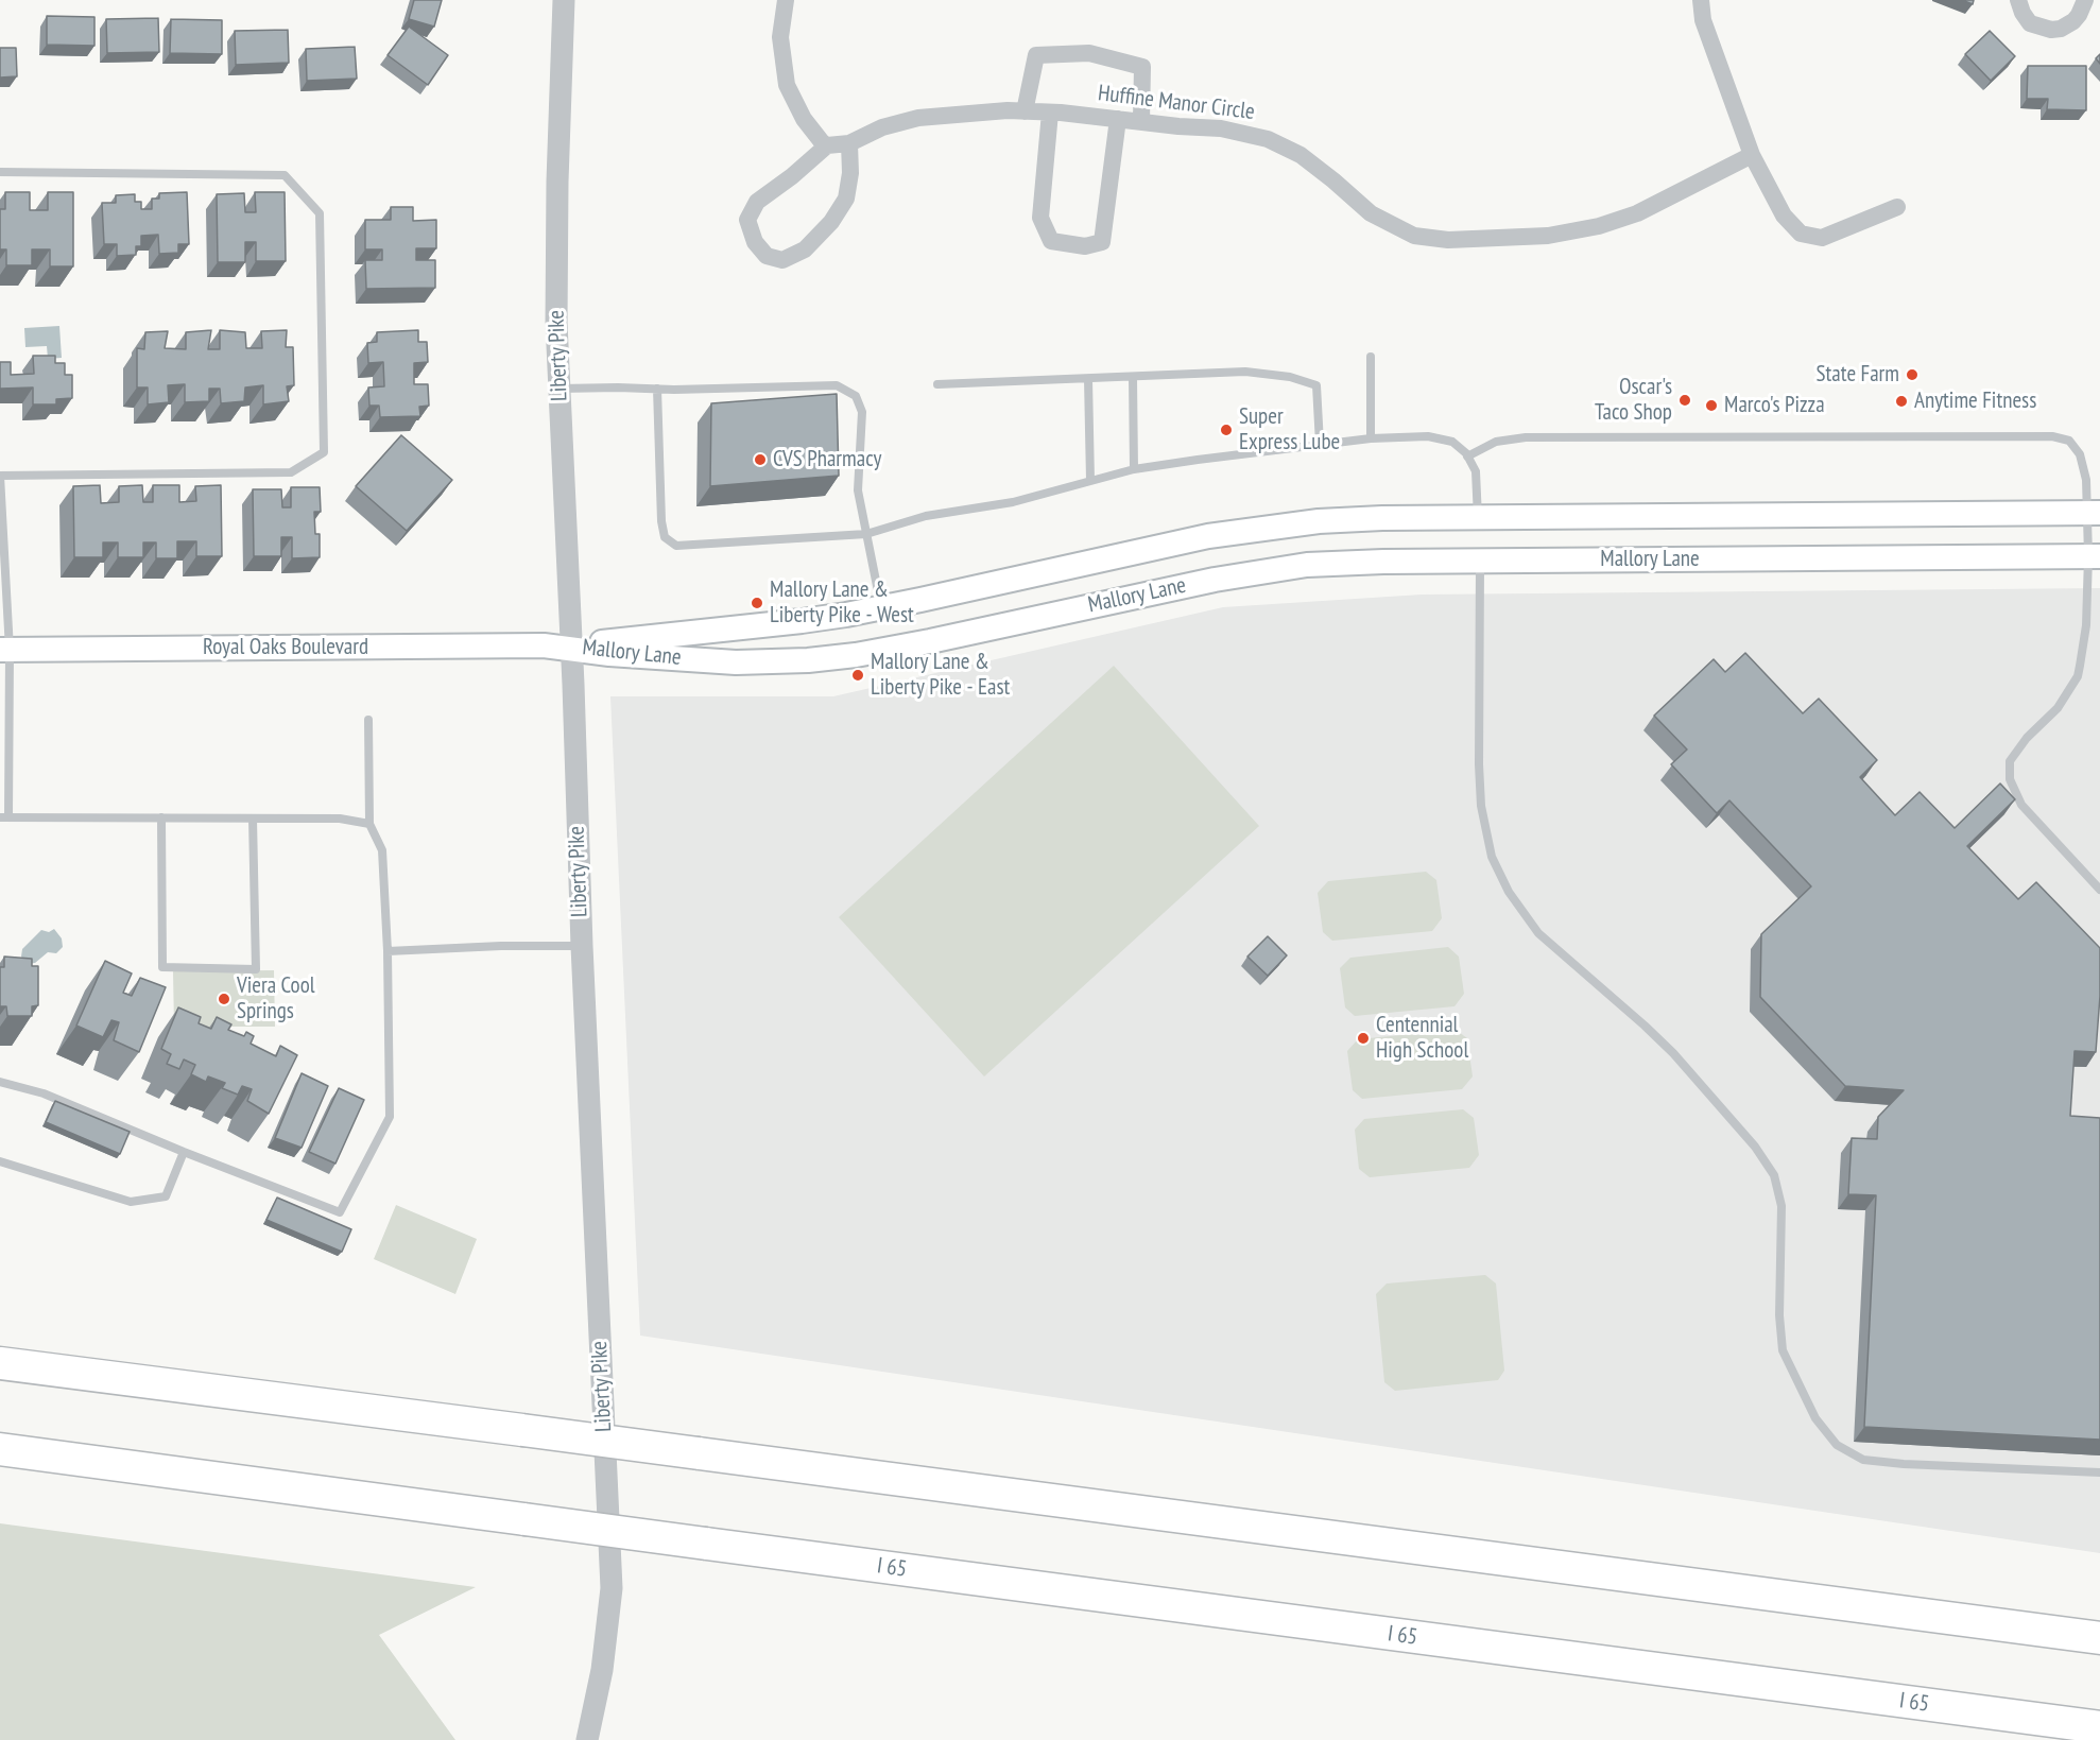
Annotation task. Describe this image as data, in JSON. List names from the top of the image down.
{
  "streets": {
    "highway": ["I 65"],
    "main road": ["Mallory Lane", "Royal Oaks Boulevard"],
    "street": ["Huffine Manor Circle", "Liberty Pike"]
  },
  "crossings": [
    ["Liberty Pike", "Mallory Lane"],
    ["Liberty Pike", "Royal Oaks Boulevard"],
    ["Mallory Lane", "Royal Oaks Boulevard"]
  ],
  "places": [
    "State Farm",
    "Oscar's Taco Shop",
    "Anytime Fitness",
    "Marco's Pizza",
    "Super Express Lube",
    "CVS Pharmacy",
    "Mallory Lane & Liberty Pike - West",
    "Mallory Lane & Liberty Pike - East",
    "Viera Cool Springs",
    "Centennial High School"
  ]
}
